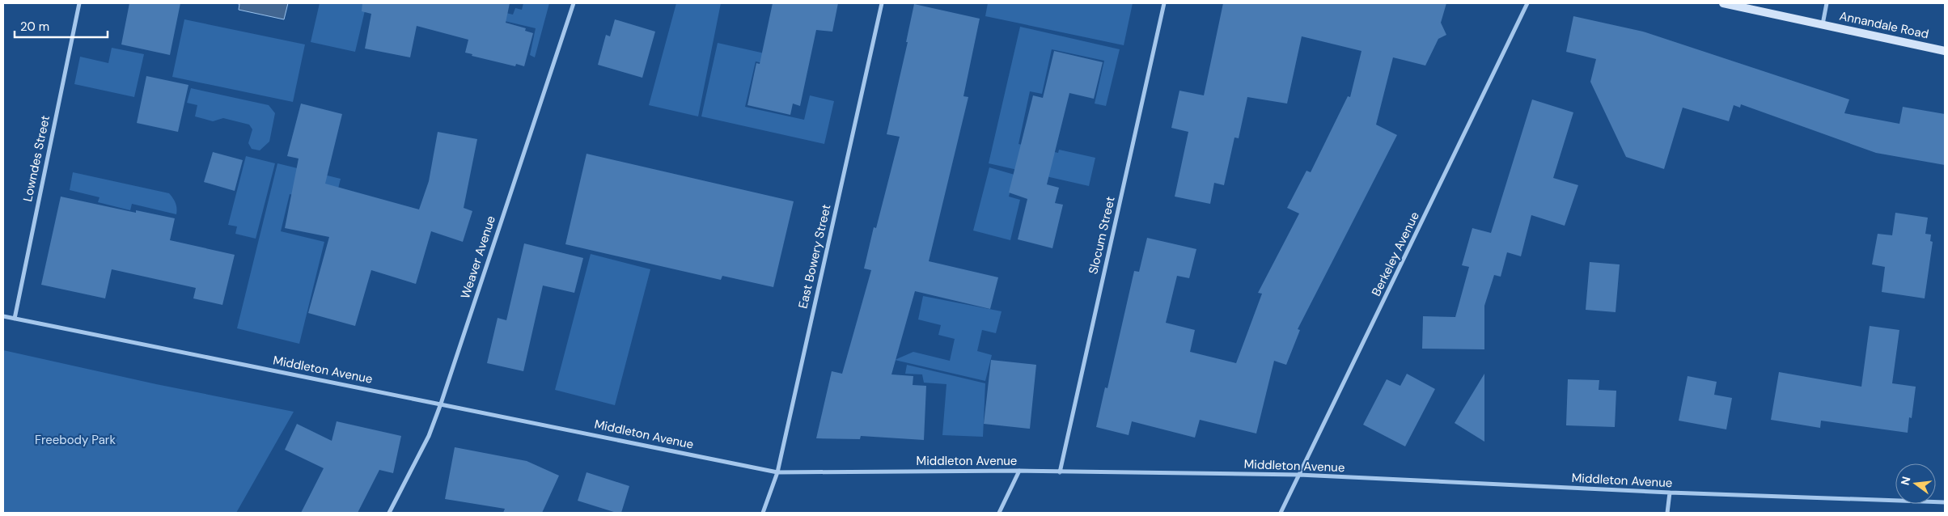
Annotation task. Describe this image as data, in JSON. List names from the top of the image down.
{
  "streets": {
    "street": [
      "Annandale Road",
      "Lowndes Street",
      "Slocum Street",
      "Berkeley Avenue",
      "East Bowery Street",
      "Weaver Avenue",
      "Middleton Avenue"
    ]
  },
  "crossings": [
    ["Lowndes Street", "Middleton Avenue"],
    ["Slocum Street", "Middleton Avenue"],
    ["Berkeley Avenue", "Middleton Avenue"],
    ["East Bowery Street", "Middleton Avenue"],
    ["Weaver Avenue", "Middleton Avenue"]
  ],
  "parks": ["Freebody Park"],
  "scale_bar": "20 m",
  "north": "left"
}
